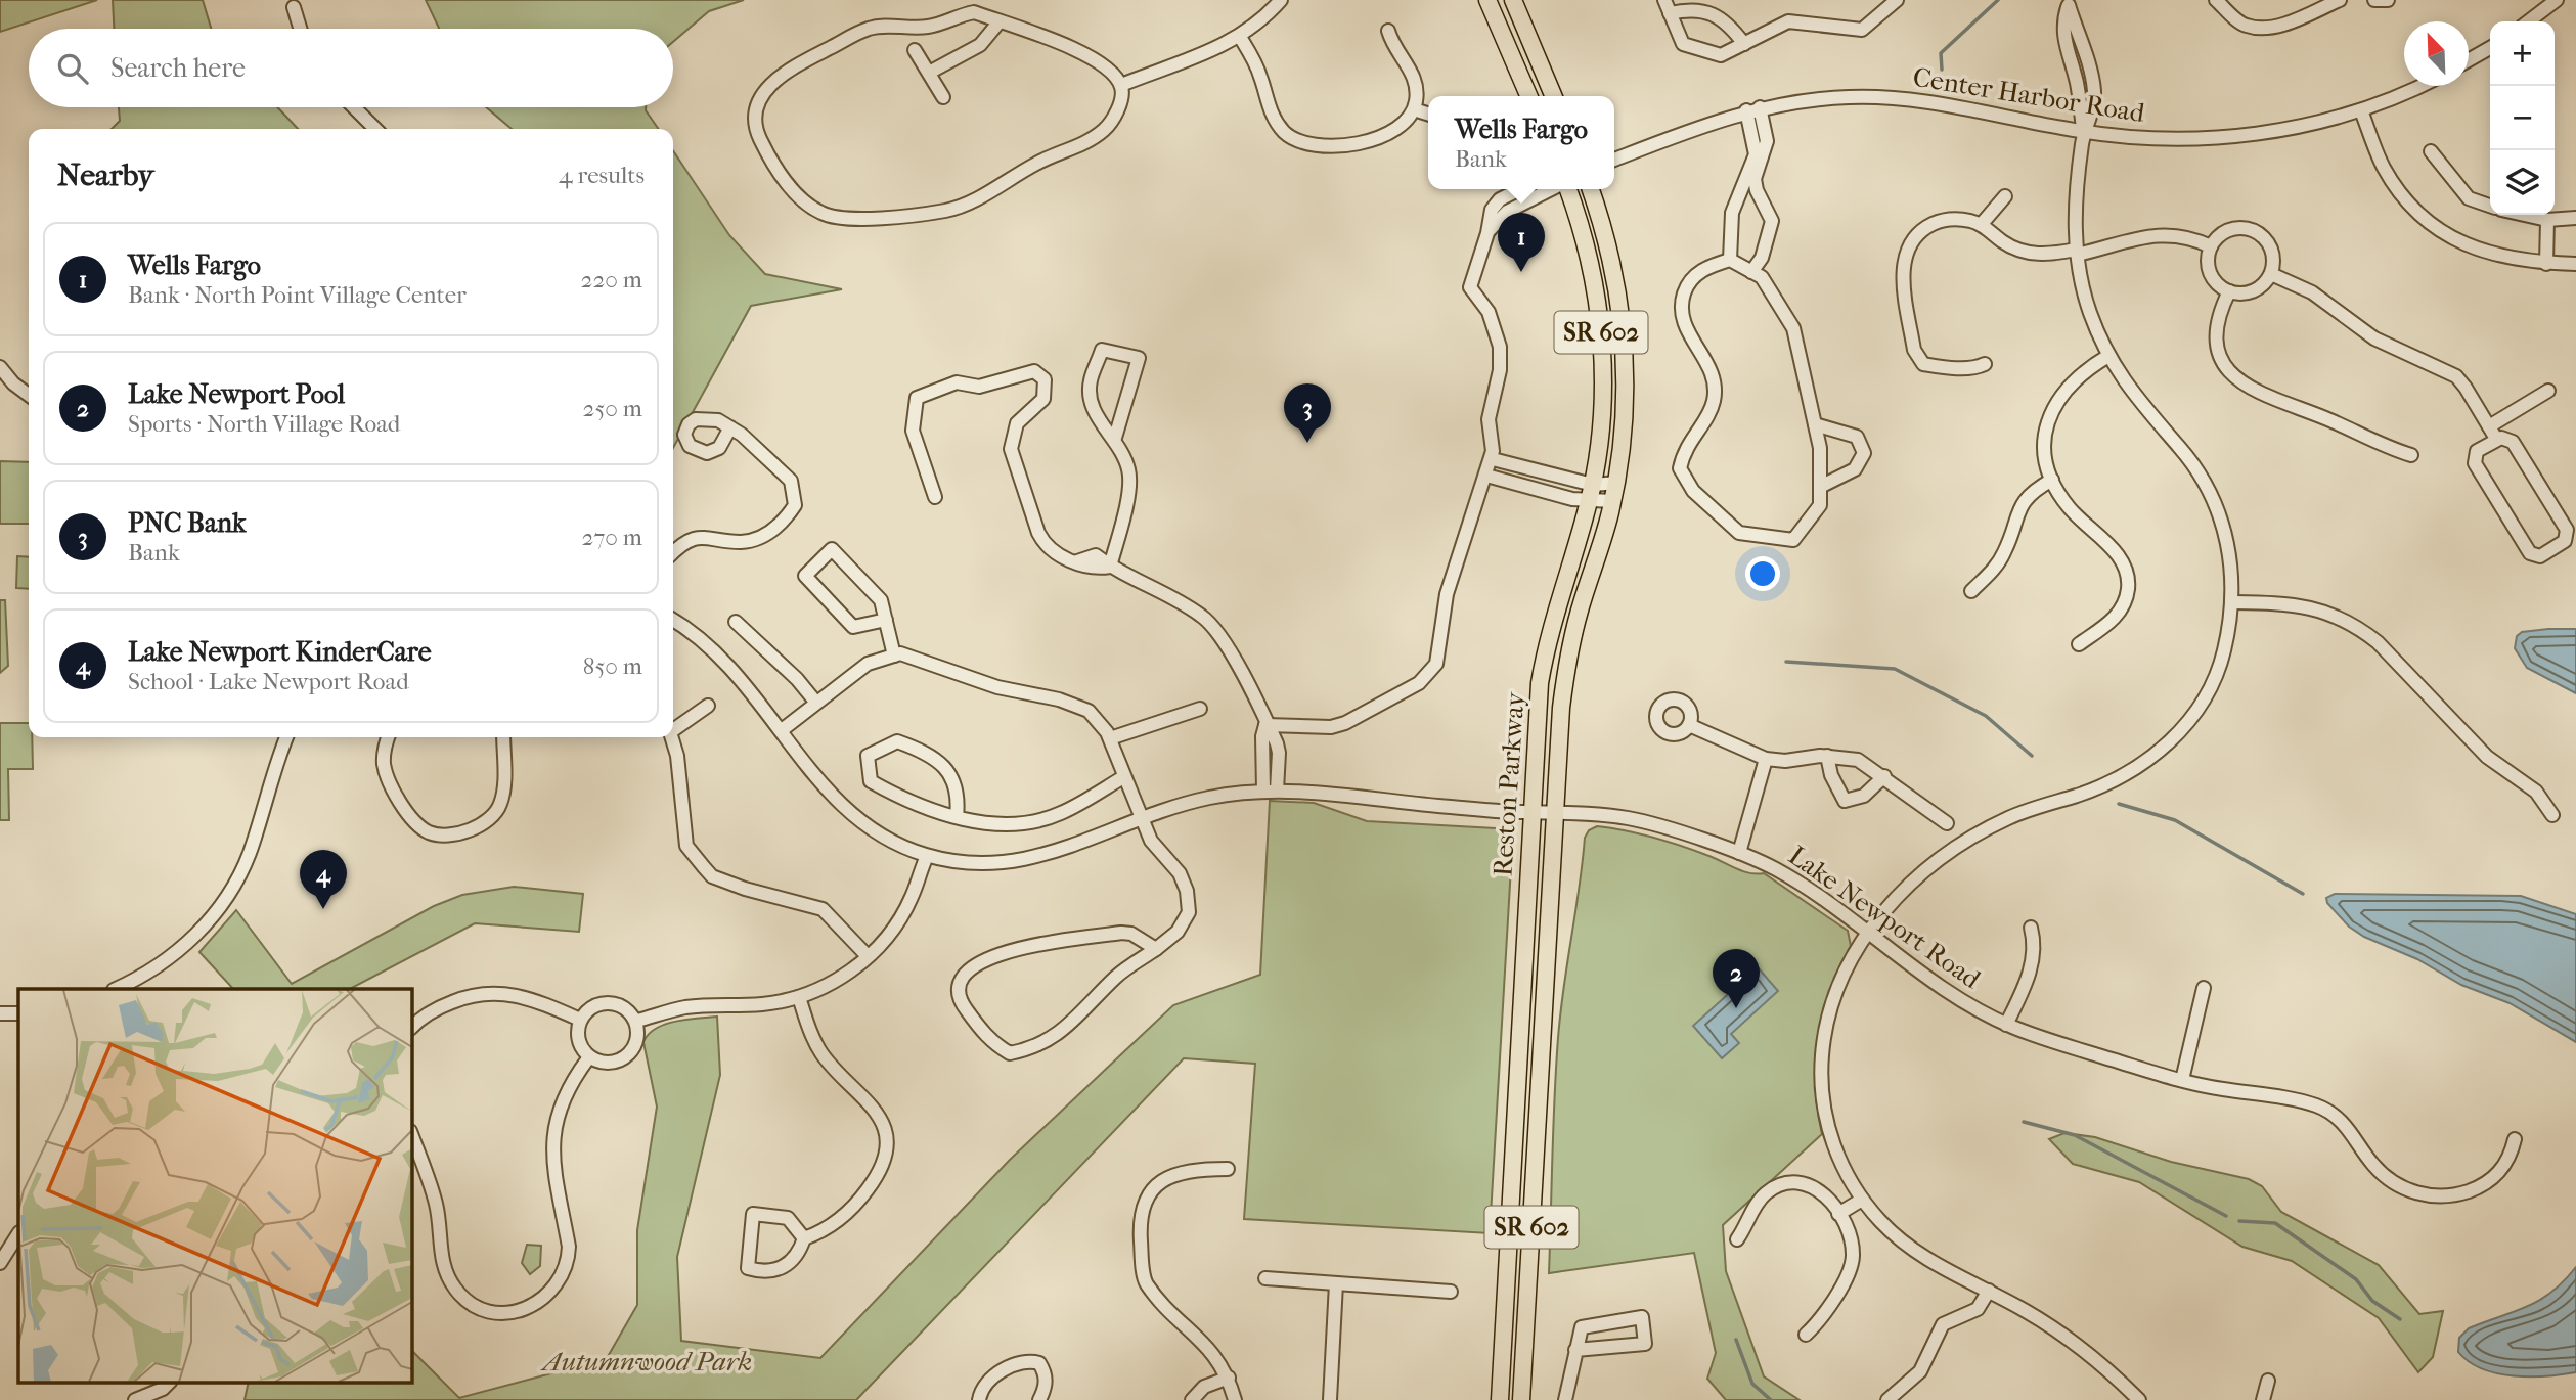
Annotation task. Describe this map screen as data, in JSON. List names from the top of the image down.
{
  "streets": {
    "main road": ["SR 602", "Reston Parkway"],
    "street": ["Center Harbor Road", "Lake Newport Road"]
  },
  "crossings": [
    ["Reston Parkway", "Lake Newport Road"]
  ],
  "parks": ["Autumnwood Park"],
  "north": "top left",
  "page": {
    "map_buttons": ["+", "−"],
    "search": "Search here",
    "popup": ["Wells Fargo", "Bank"],
    "heading": ["Nearby", "4 results"],
    "pins": [
      "1",
      "3",
      "4",
      "2"
    ],
    "list": [
      {
        "mark": "1",
        "name": "Wells Fargo",
        "note": "Bank · North Point Village Center",
        "value": "220 m"
      },
      {
        "mark": "2",
        "name": "Lake Newport Pool",
        "note": "Sports · North Village Road",
        "value": "250 m"
      },
      {
        "mark": "3",
        "name": "PNC Bank",
        "note": "Bank",
        "value": "270 m"
      },
      {
        "mark": "4",
        "name": "Lake Newport KinderCare",
        "note": "School · Lake Newport Road",
        "value": "850 m"
      }
    ]
  }
}
